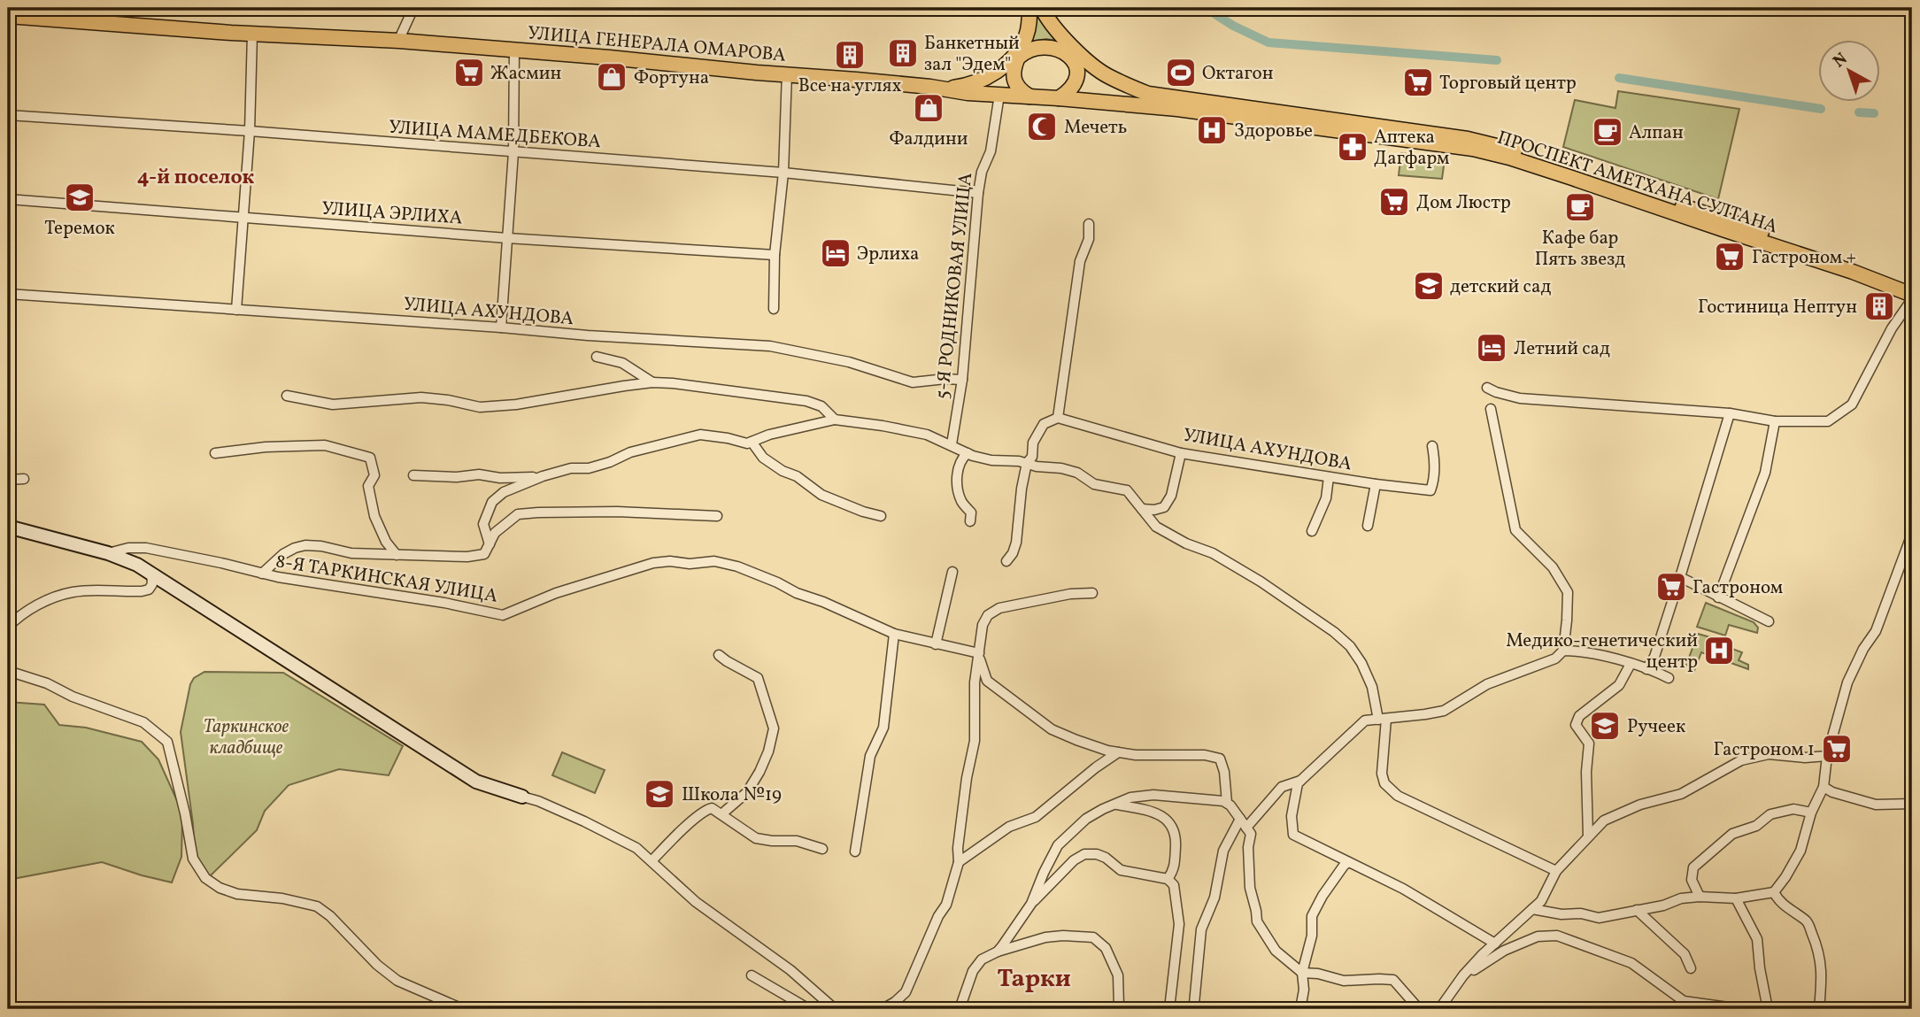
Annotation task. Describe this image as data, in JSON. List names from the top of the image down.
{
  "streets": {
    "main road": ["УЛИЦА ГЕНЕРАЛА ОМАРОВА", "ПРОСПЕКТ АМЕТХАНА СУЛТАНА"],
    "street": [
      "УЛИЦА МАМЕДБЕКОВА",
      "УЛИЦА ЭРЛИХА",
      "5-Я РОДНИКОВАЯ УЛИЦА",
      "УЛИЦА АХУНДОВА",
      "8-Я ТАРКИНСКАЯ УЛИЦА"
    ]
  },
  "crossings": [
    ["УЛИЦА ГЕНЕРАЛА ОМАРОВА", "5-Я РОДНИКОВАЯ УЛИЦА"],
    ["УЛИЦА МАМЕДБЕКОВА", "5-Я РОДНИКОВАЯ УЛИЦА"],
    ["5-Я РОДНИКОВАЯ УЛИЦА", "УЛИЦА АХУНДОВА"]
  ],
  "districts": ["4-й поселок", "Тарки"],
  "parks": ["Таркинское кладбище"],
  "places": {
    "building": ["Банкетный зал \"Эдем\"", "Все на углях", "Гостиница Нептун"],
    "supermarket": [
      "Жасмин",
      "Торговый центр",
      "Дом Люстр",
      "Гастроном +",
      "Гастроном",
      "Гастроном 1"
    ],
    "sports": ["Октагон"],
    "shop": ["Фортуна", "Фалдини"],
    "mosque": ["Мечеть"],
    "hospital": ["Здоровье", "Медико-генетический центр"],
    "cafe": ["Алпан", "Кафе бар Пять звезд"],
    "pharmacy": ["Аптека Дагфарм"],
    "school or university": [
      "Теремок",
      "детский сад",
      "Ручеек",
      "Школа №19"
    ],
    "hotel": ["Эрлиха", "Летний сад"]
  },
  "north": "top left"
}
